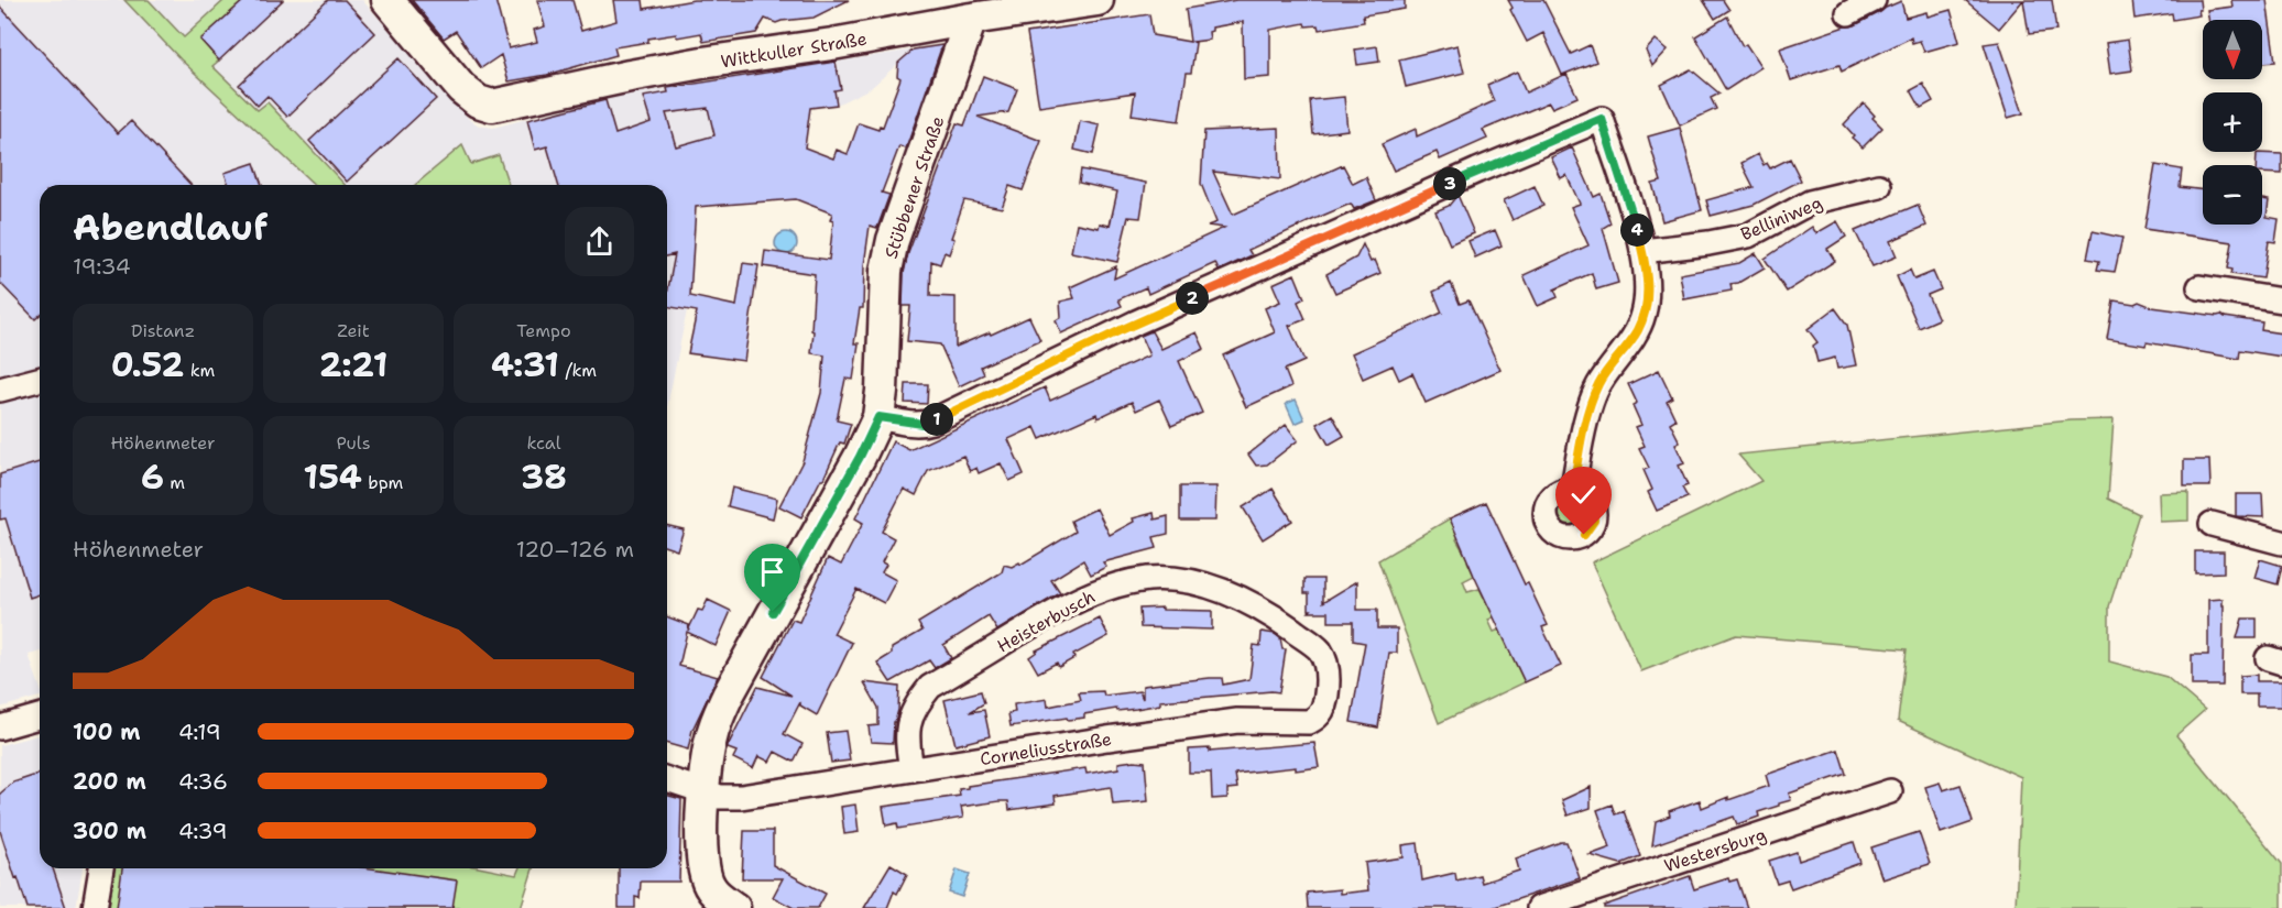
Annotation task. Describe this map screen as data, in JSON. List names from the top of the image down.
{
  "streets": {
    "street": [
      "Wittkuller Straße",
      "Stübbener Straße",
      "Belliniweg",
      "Heisterbusch",
      "Corneliusstraße",
      "Westersburg"
    ]
  },
  "crossings": [
    ["Wittkuller Straße", "Stübbener Straße"],
    ["Stübbener Straße", "Corneliusstraße"],
    ["Heisterbusch", "Corneliusstraße"]
  ],
  "north": "bottom",
  "page": {
    "map_buttons": ["+", "−"],
    "pins": [
      "3",
      "4",
      "2",
      "1"
    ],
    "heading": ["Abendlauf", "19:34"],
    "stats": [
      ["Distanz", "0.52 km"],
      ["Zeit", "2:21"],
      ["Tempo", "4:31 /km"],
      ["Höhenmeter", "6 m"],
      ["Puls", "154 bpm"],
      ["kcal", "38"]
    ],
    "chart": ["Höhenmeter", "120–126 m"],
    "list": [
      {
        "name": "100 m",
        "note": "4:19"
      },
      {
        "name": "200 m",
        "note": "4:36"
      },
      {
        "name": "300 m",
        "note": "4:39"
      }
    ]
  }
}
